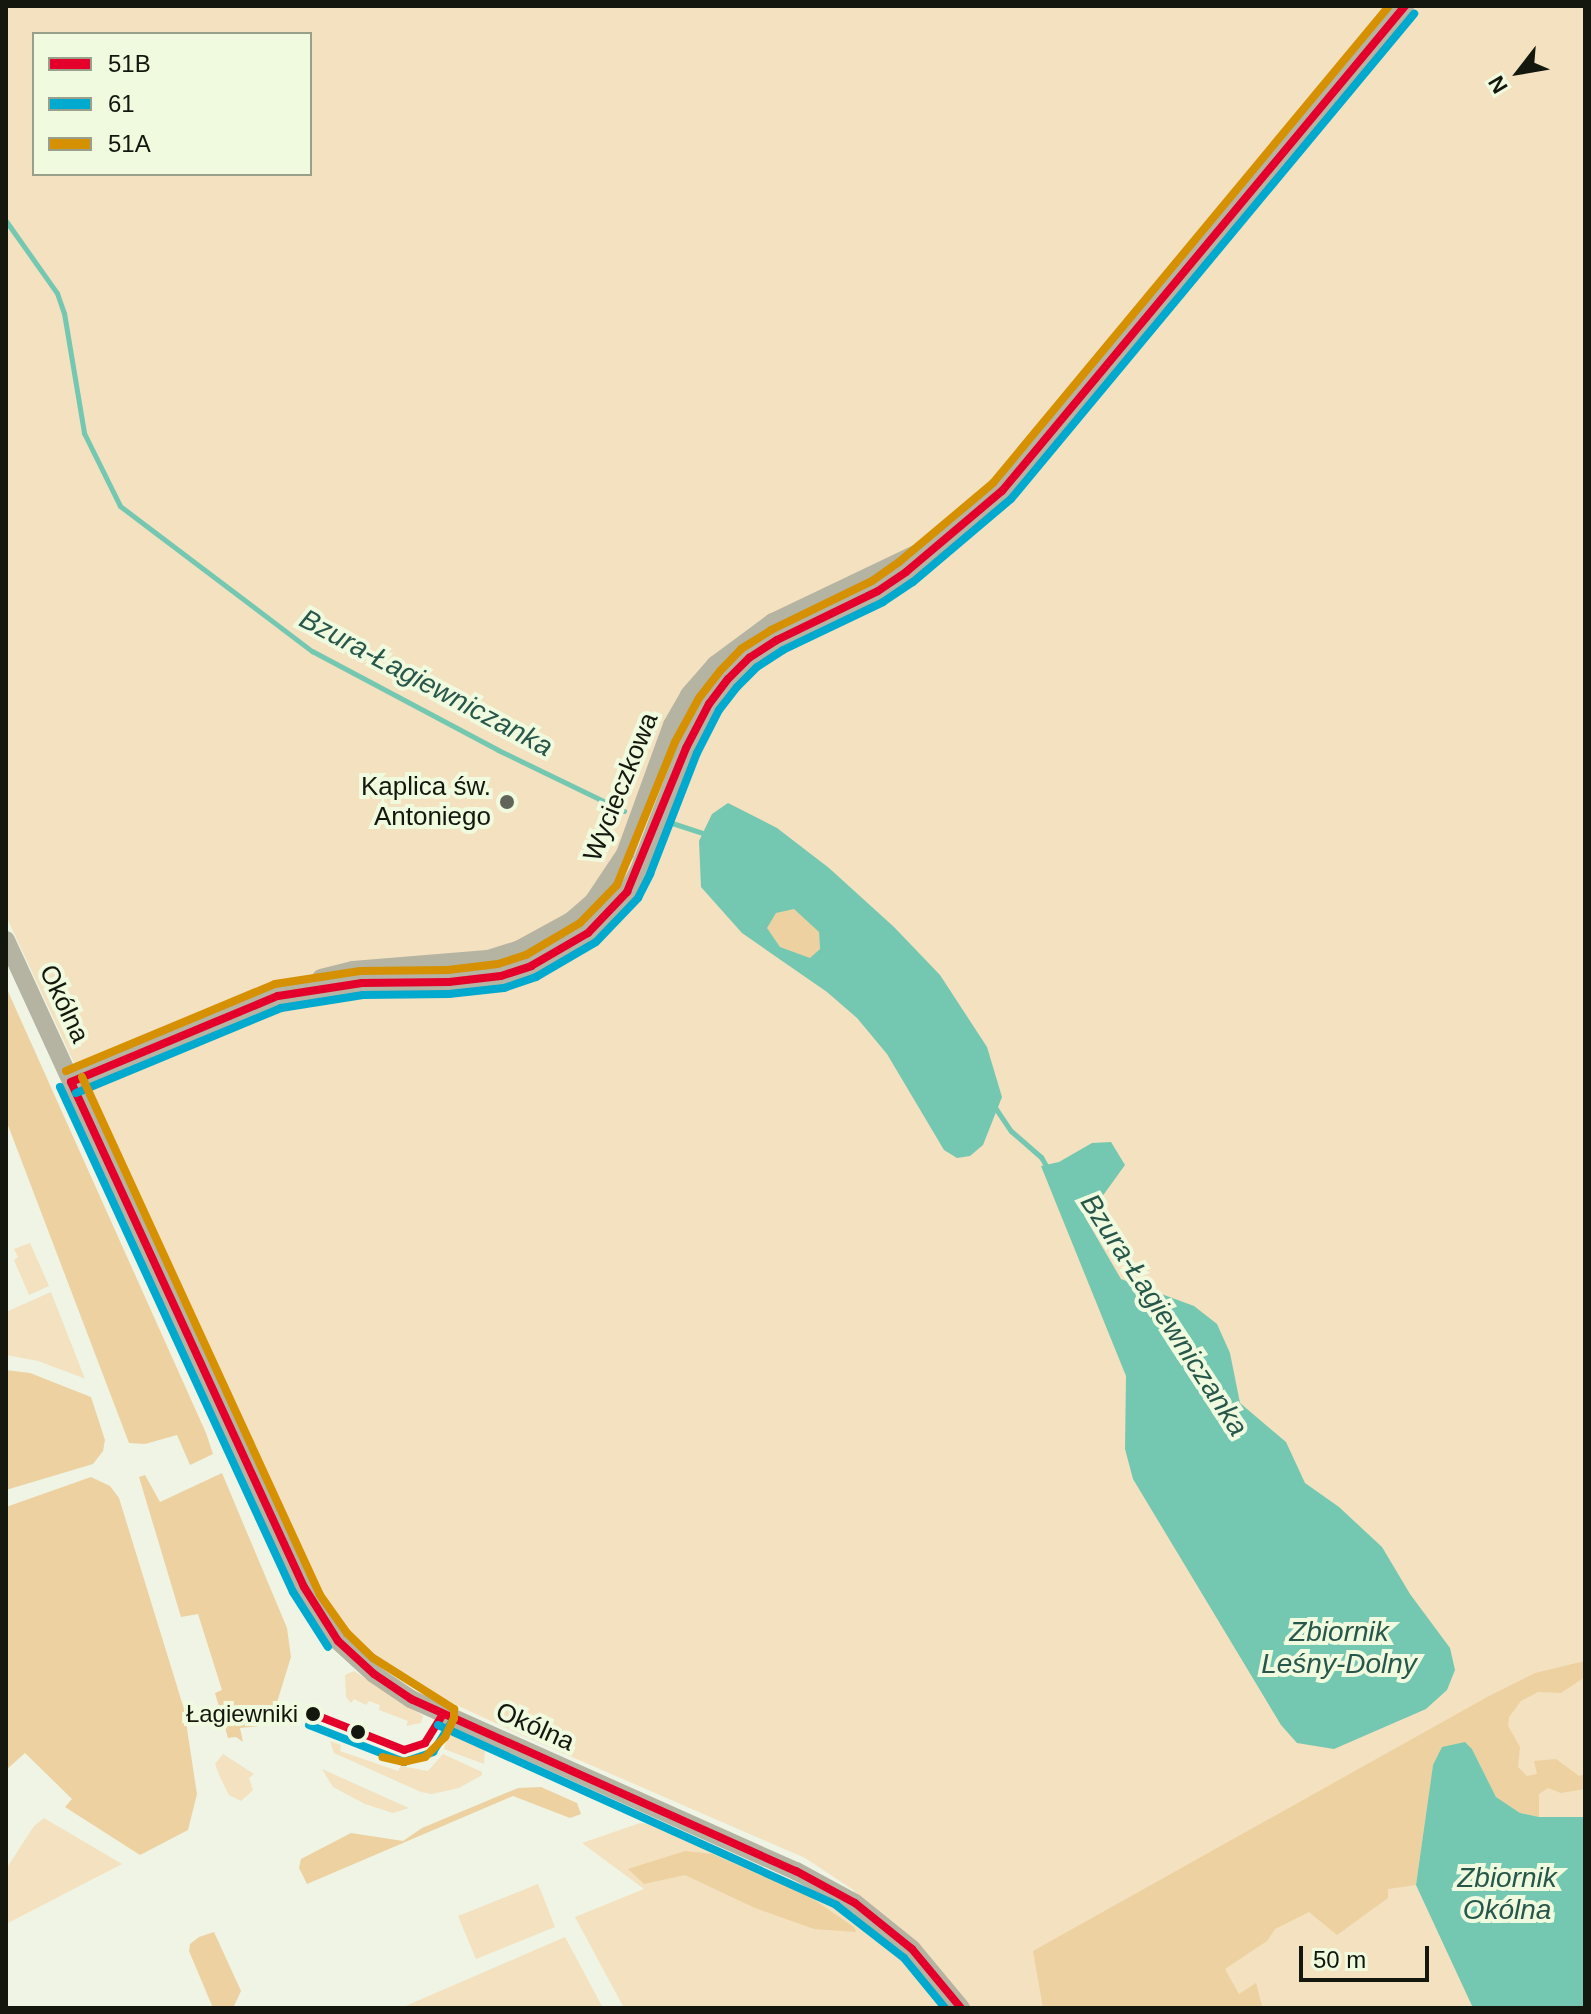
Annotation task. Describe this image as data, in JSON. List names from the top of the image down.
{
  "streets": {
    "street": ["Wycieczkowa", "Okólna"]
  },
  "crossings": [
    ["Wycieczkowa", "Okólna"]
  ],
  "water": ["Bzura-Łagiewniczanka", "Zbiornik Leśny-Dolny", "Zbiornik Okólna"],
  "places": ["Kaplica św. Antoniego", "Łagiewniki"],
  "lines": ["transit line 51B", "transit line 51A", "transit line 61"],
  "legend": ["51B", "61", "51A"],
  "scale_bar": "50 m",
  "north": "bottom left"
}
